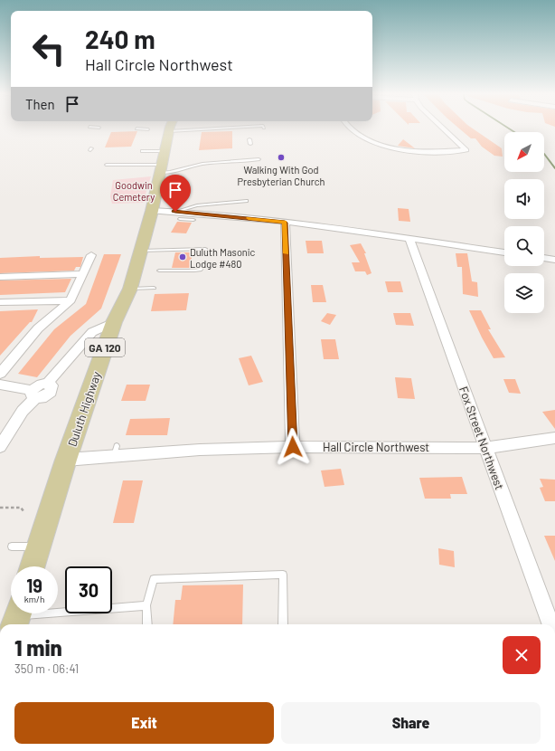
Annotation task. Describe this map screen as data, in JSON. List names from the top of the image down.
{
  "streets": {
    "main road": ["GA 120", "Duluth Highway"],
    "street": ["Fox Street Northwest", "Hall Circle Northwest"]
  },
  "crossings": [
    ["Duluth Highway", "Hall Circle Northwest"],
    ["Fox Street Northwest", "Hall Circle Northwest"]
  ],
  "parks": ["Goodwin Cemetery"],
  "places": ["Walking With God Presbyterian Church", "Duluth Masonic Lodge #480"],
  "north": "bottom left",
  "page": {
    "turn": ["240 m", "Hall Circle Northwest"],
    "then": "Then",
    "speed": "19 km/h",
    "limit": "30",
    "heading": ["1 min", "350 m · 06:41"],
    "buttons": ["Exit", "Share"]
  }
}
